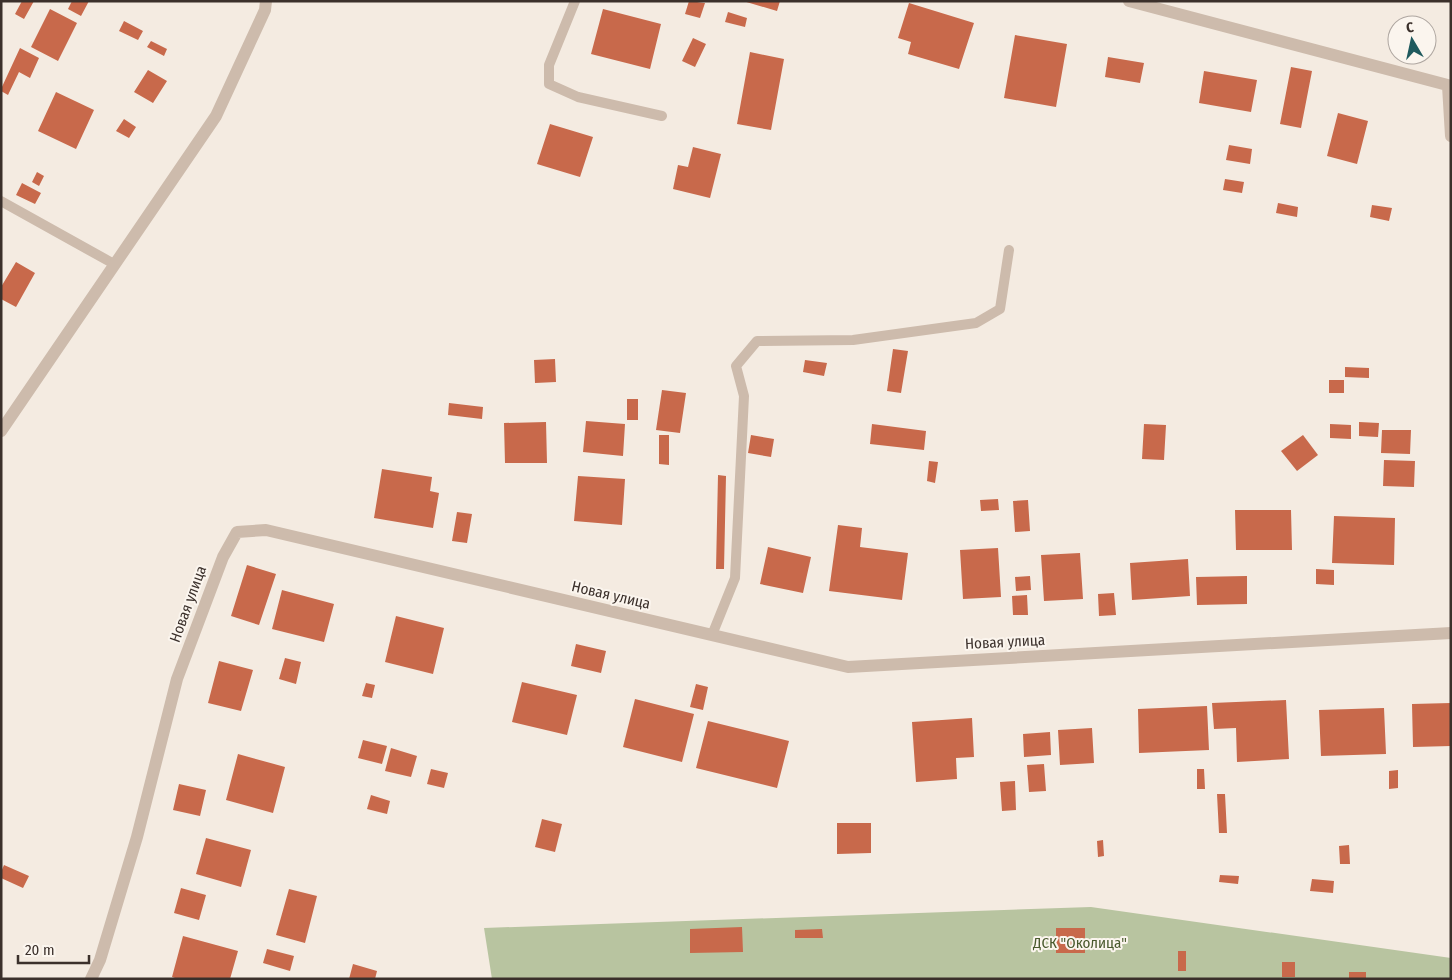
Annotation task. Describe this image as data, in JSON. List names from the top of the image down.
{
  "streets": {
    "street": ["Новая улица"]
  },
  "parks": ["ДСК \"Околица\""],
  "scale_bar": "20 m",
  "north": "top"
}
